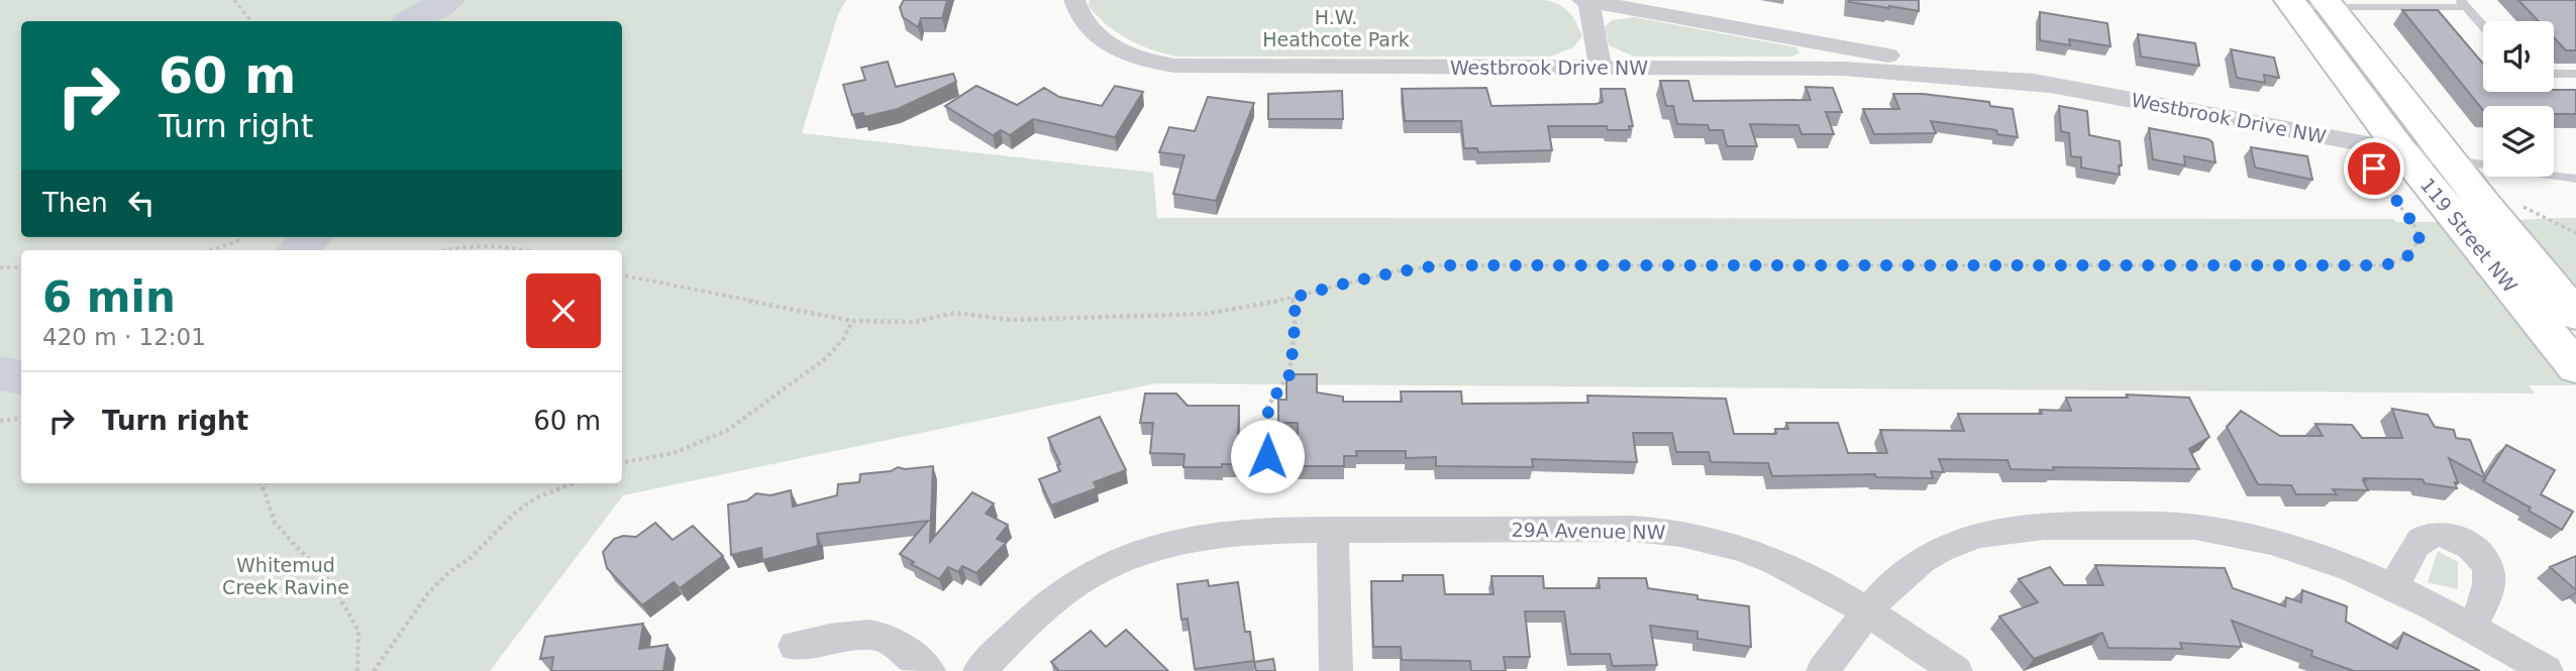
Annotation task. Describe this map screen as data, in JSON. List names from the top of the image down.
{
  "streets": {
    "main road": ["119 Street NW"],
    "street": ["Westbrook Drive NW", "29A Avenue NW"]
  },
  "crossings": [
    ["Westbrook Drive NW", "119 Street NW"]
  ],
  "parks": ["H.W. Heathcote Park", "Whitemud Creek Ravine"],
  "page": {
    "turn": ["60 m", "Turn right"],
    "then": "Then",
    "heading": ["6 min", "420 m · 12:01"],
    "list": [
      {
        "name": "Turn right",
        "value": "60 m"
      }
    ]
  }
}
